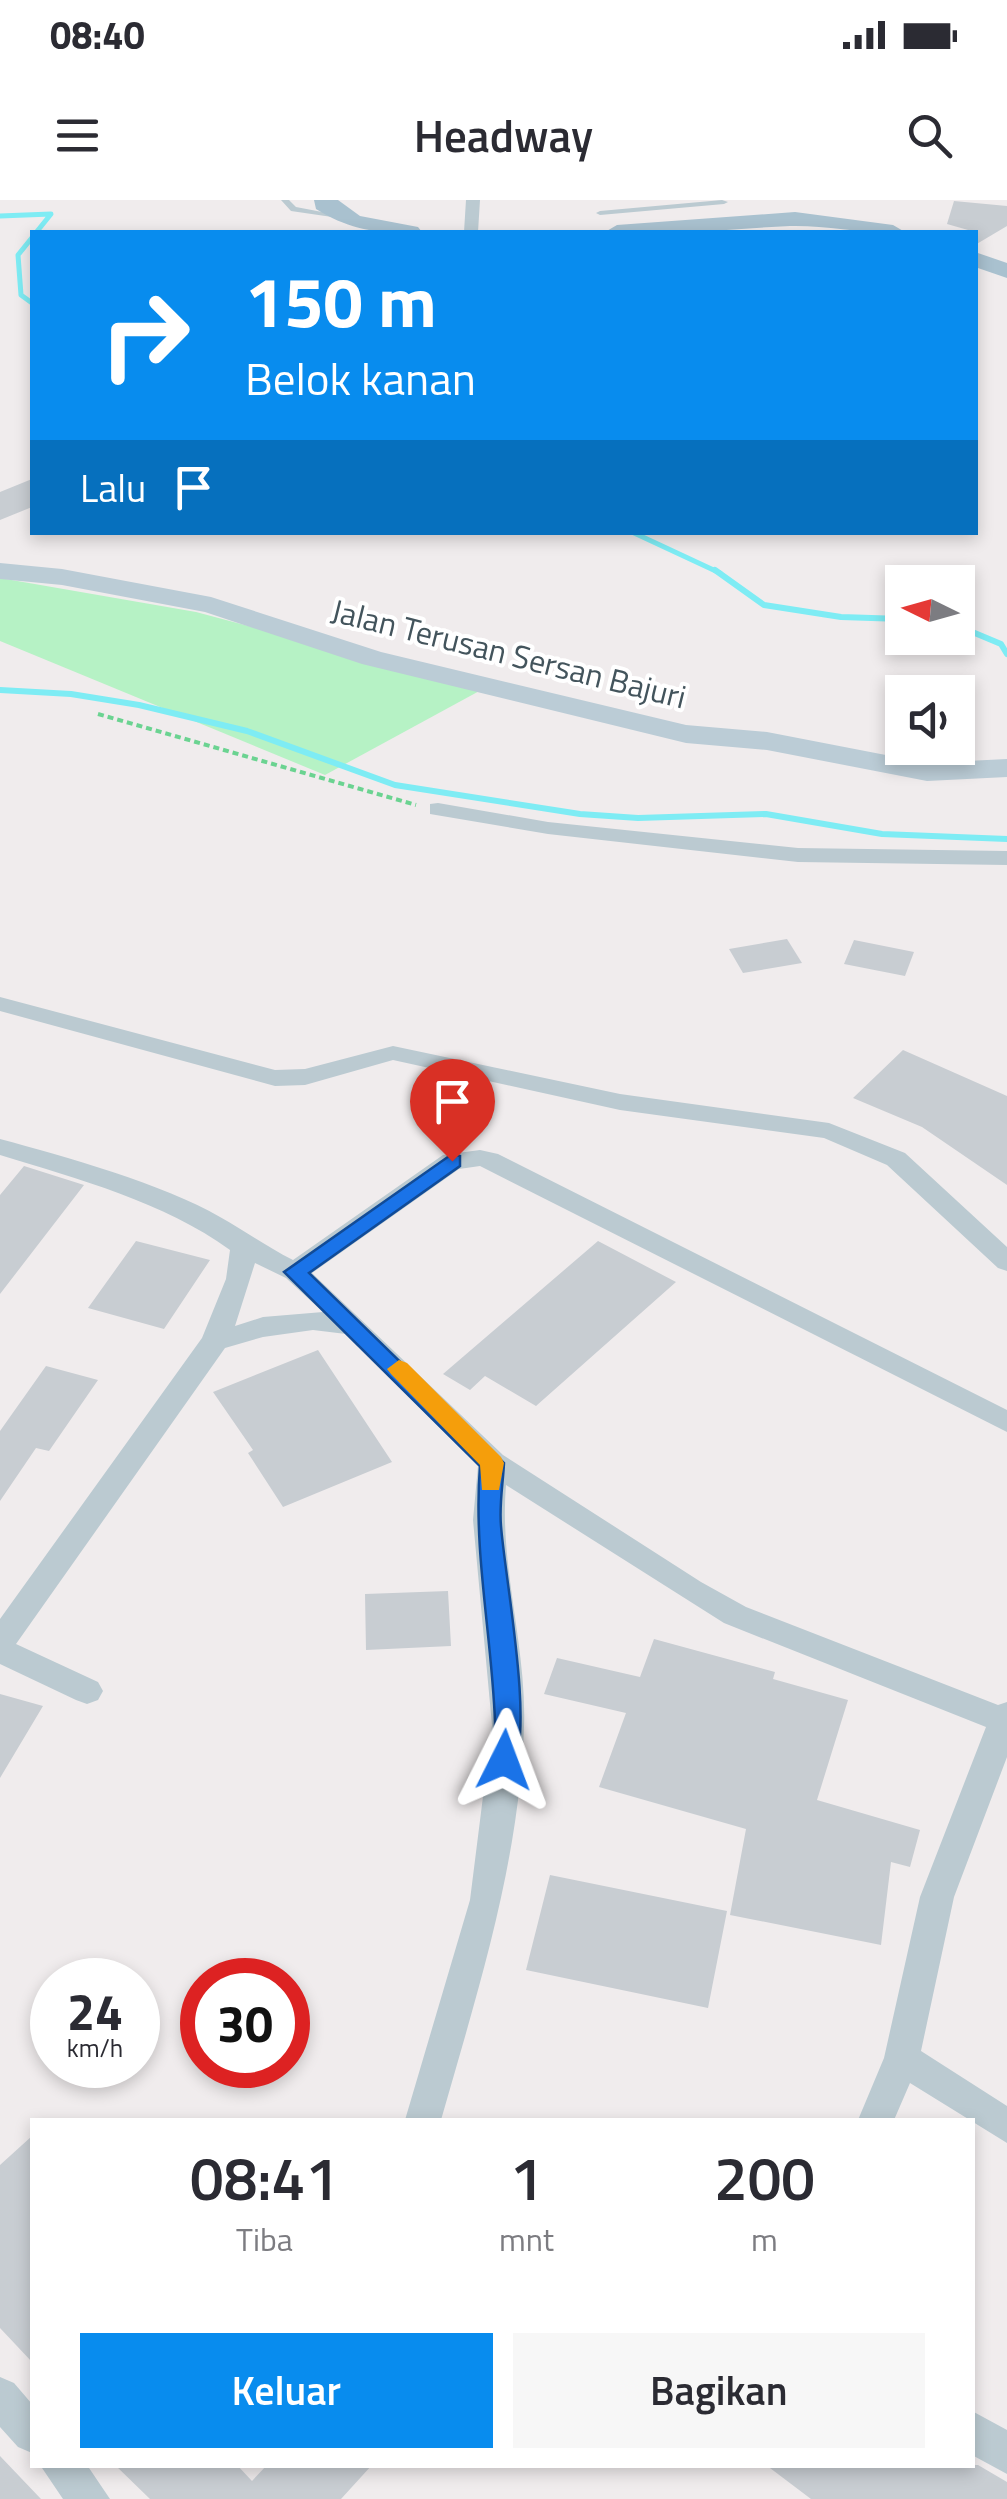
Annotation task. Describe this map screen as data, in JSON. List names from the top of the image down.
{
  "streets": {
    "main road": ["Jalan Terusan Sersan Bajuri"]
  },
  "north": "left",
  "page": {
    "status": "08:40",
    "header": "Headway",
    "turn": ["150 m", "Belok kanan"],
    "then": "Lalu",
    "speed": "24 km/h",
    "limit": "30",
    "eta": [
      "08:41",
      "Tiba",
      "1",
      "mnt",
      "200",
      "m"
    ],
    "buttons": ["Keluar", "Bagikan"]
  }
}
